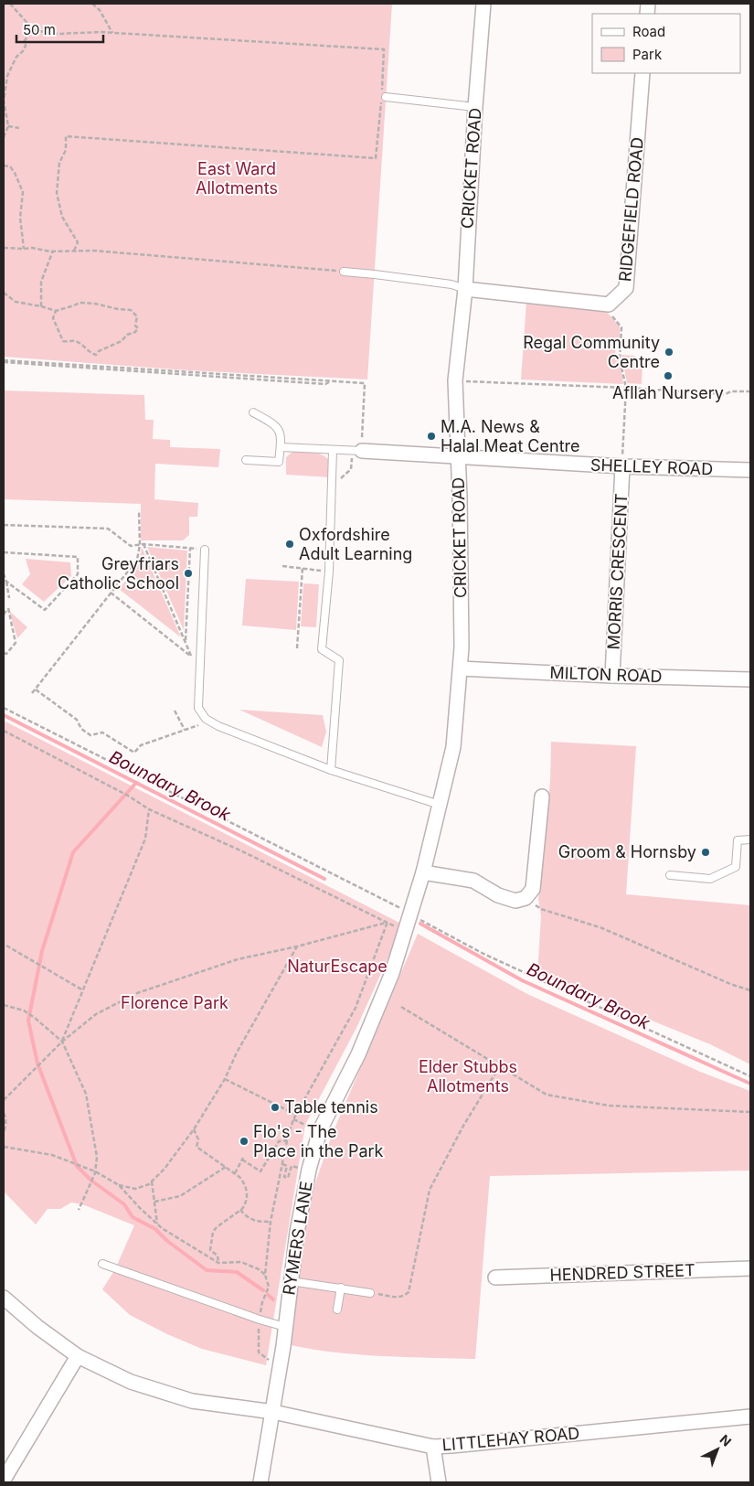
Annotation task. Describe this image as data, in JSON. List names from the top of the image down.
{
  "streets": {
    "street": [
      "CRICKET ROAD",
      "RIDGEFIELD ROAD",
      "SHELLEY ROAD",
      "MORRIS CRESCENT",
      "MILTON ROAD",
      "RYMERS LANE",
      "HENDRED STREET",
      "LITTLEHAY ROAD"
    ]
  },
  "crossings": [
    ["CRICKET ROAD", "SHELLEY ROAD"],
    ["CRICKET ROAD", "MILTON ROAD"],
    ["CRICKET ROAD", "RYMERS LANE"],
    ["SHELLEY ROAD", "MORRIS CRESCENT"],
    ["MORRIS CRESCENT", "MILTON ROAD"],
    ["RYMERS LANE", "LITTLEHAY ROAD"]
  ],
  "water": ["Boundary Brook"],
  "parks": [
    "East Ward Allotments",
    "NaturEscape",
    "Florence Park",
    "Elder Stubbs Allotments"
  ],
  "places": [
    "Regal Community Centre",
    "Afllah Nursery",
    "M.A. News & Halal Meat Centre",
    "Oxfordshire Adult Learning",
    "Greyfriars Catholic School",
    "Groom & Hornsby",
    "Table tennis",
    "Flo's - The Place in the Park"
  ],
  "legend": ["Road", "Park"],
  "scale_bar": "50 m",
  "north": "top right"
}
